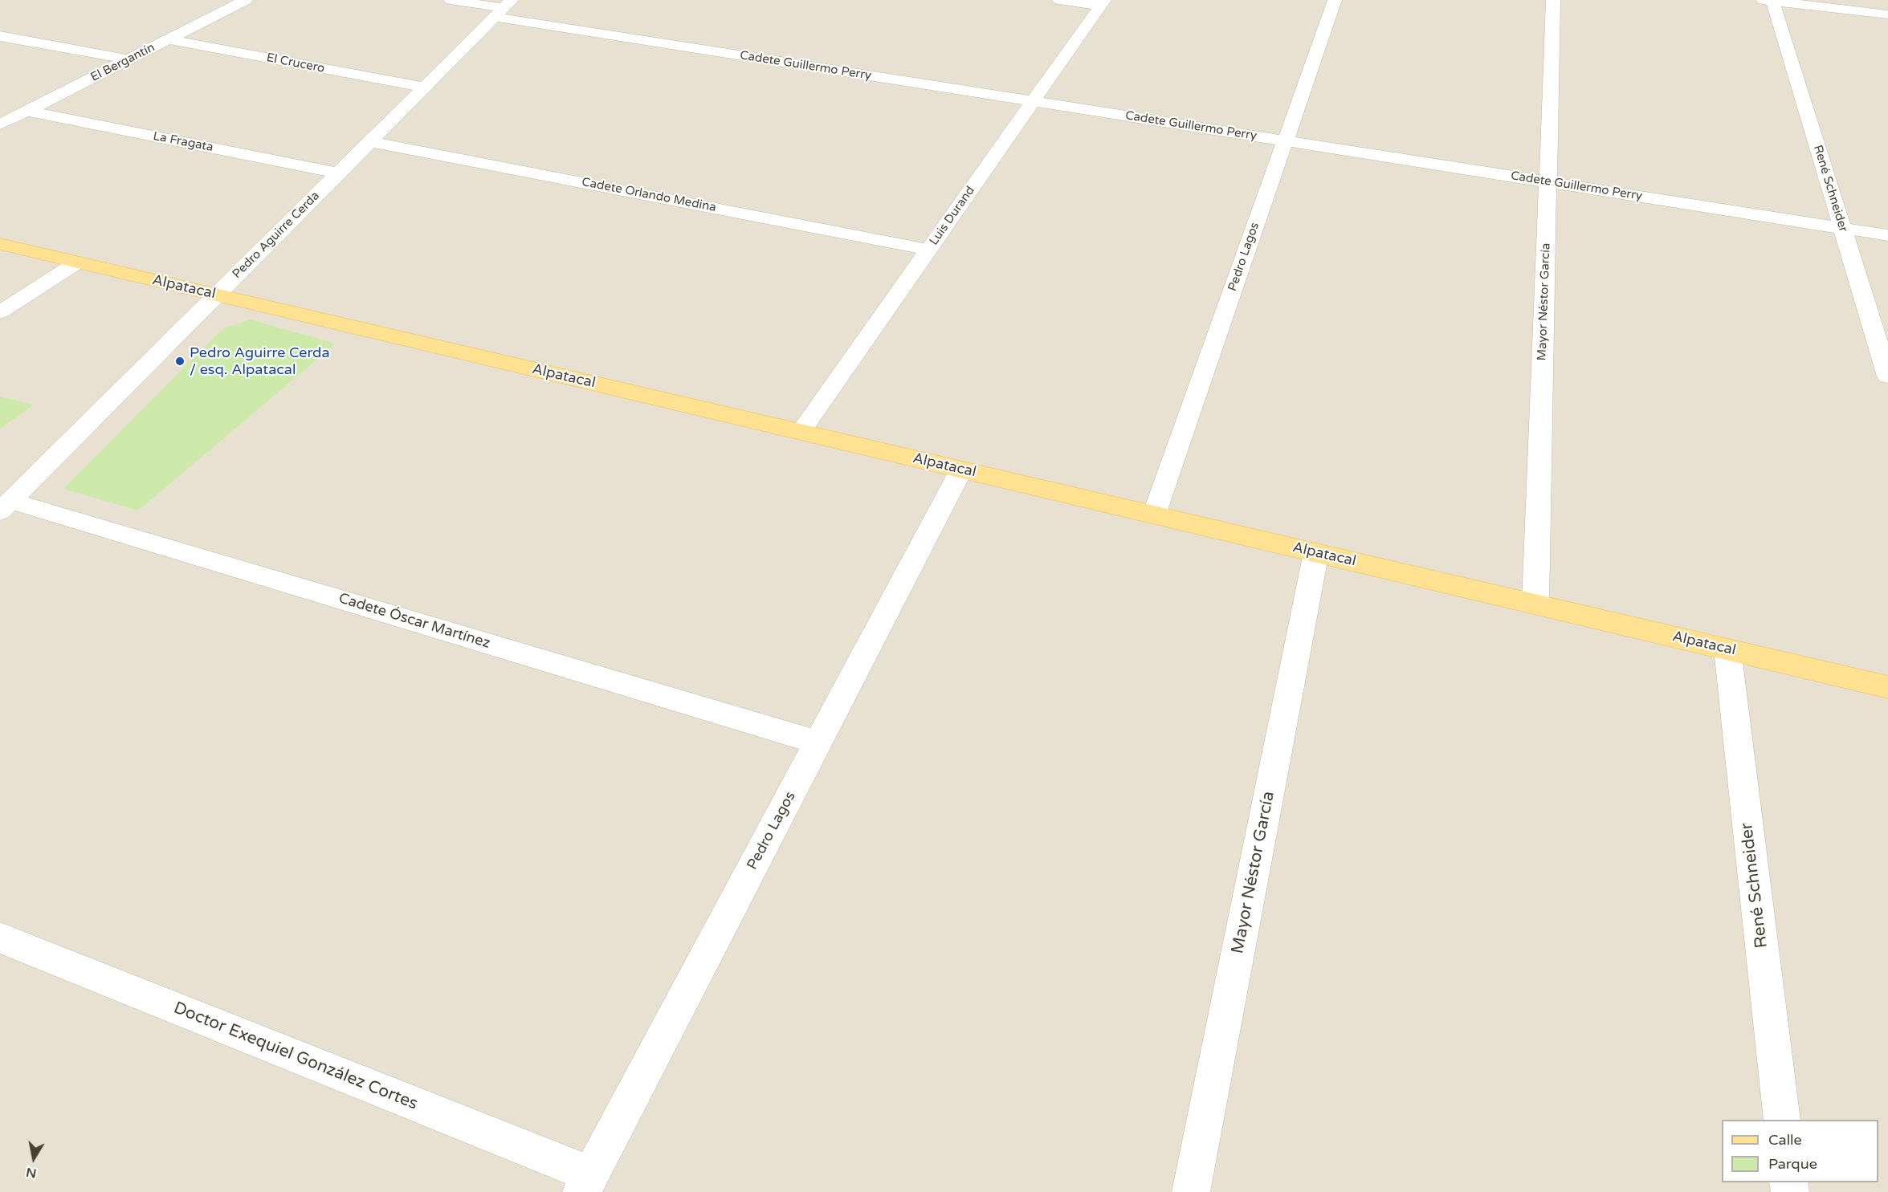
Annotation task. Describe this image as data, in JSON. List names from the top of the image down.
{
  "streets": {
    "main road": ["Alpatacal"],
    "street": [
      "El Bergantín",
      "El Crucero",
      "Cadete Guillermo Perry",
      "La Fragata",
      "René Schneider",
      "Cadete Orlando Medina",
      "Luis Durand",
      "Pedro Aguirre Cerda",
      "Pedro Lagos",
      "Mayor Néstor García",
      "Cadete Óscar Martínez",
      "Doctor Exequiel González Cortes"
    ]
  },
  "crossings": [
    ["El Bergantín", "El Crucero"],
    ["El Bergantín", "La Fragata"],
    ["El Crucero", "Pedro Aguirre Cerda"],
    ["Cadete Guillermo Perry", "René Schneider"],
    ["Cadete Guillermo Perry", "Luis Durand"],
    ["Cadete Guillermo Perry", "Pedro Aguirre Cerda"],
    ["Cadete Guillermo Perry", "Pedro Lagos"],
    ["Cadete Guillermo Perry", "Mayor Néstor García"],
    ["La Fragata", "Pedro Aguirre Cerda"],
    ["René Schneider", "Alpatacal"],
    ["Cadete Orlando Medina", "Luis Durand"],
    ["Cadete Orlando Medina", "Pedro Aguirre Cerda"],
    ["Luis Durand", "Alpatacal"],
    ["Pedro Aguirre Cerda", "Alpatacal"],
    ["Pedro Aguirre Cerda", "Cadete Óscar Martínez"],
    ["Pedro Lagos", "Alpatacal"],
    ["Pedro Lagos", "Cadete Óscar Martínez"],
    ["Pedro Lagos", "Doctor Exequiel González Cortes"],
    ["Alpatacal", "Mayor Néstor García"]
  ],
  "places": ["Pedro Aguirre Cerda / esq. Alpatacal"],
  "legend": ["Calle", "Parque"],
  "north": "bottom"
}
